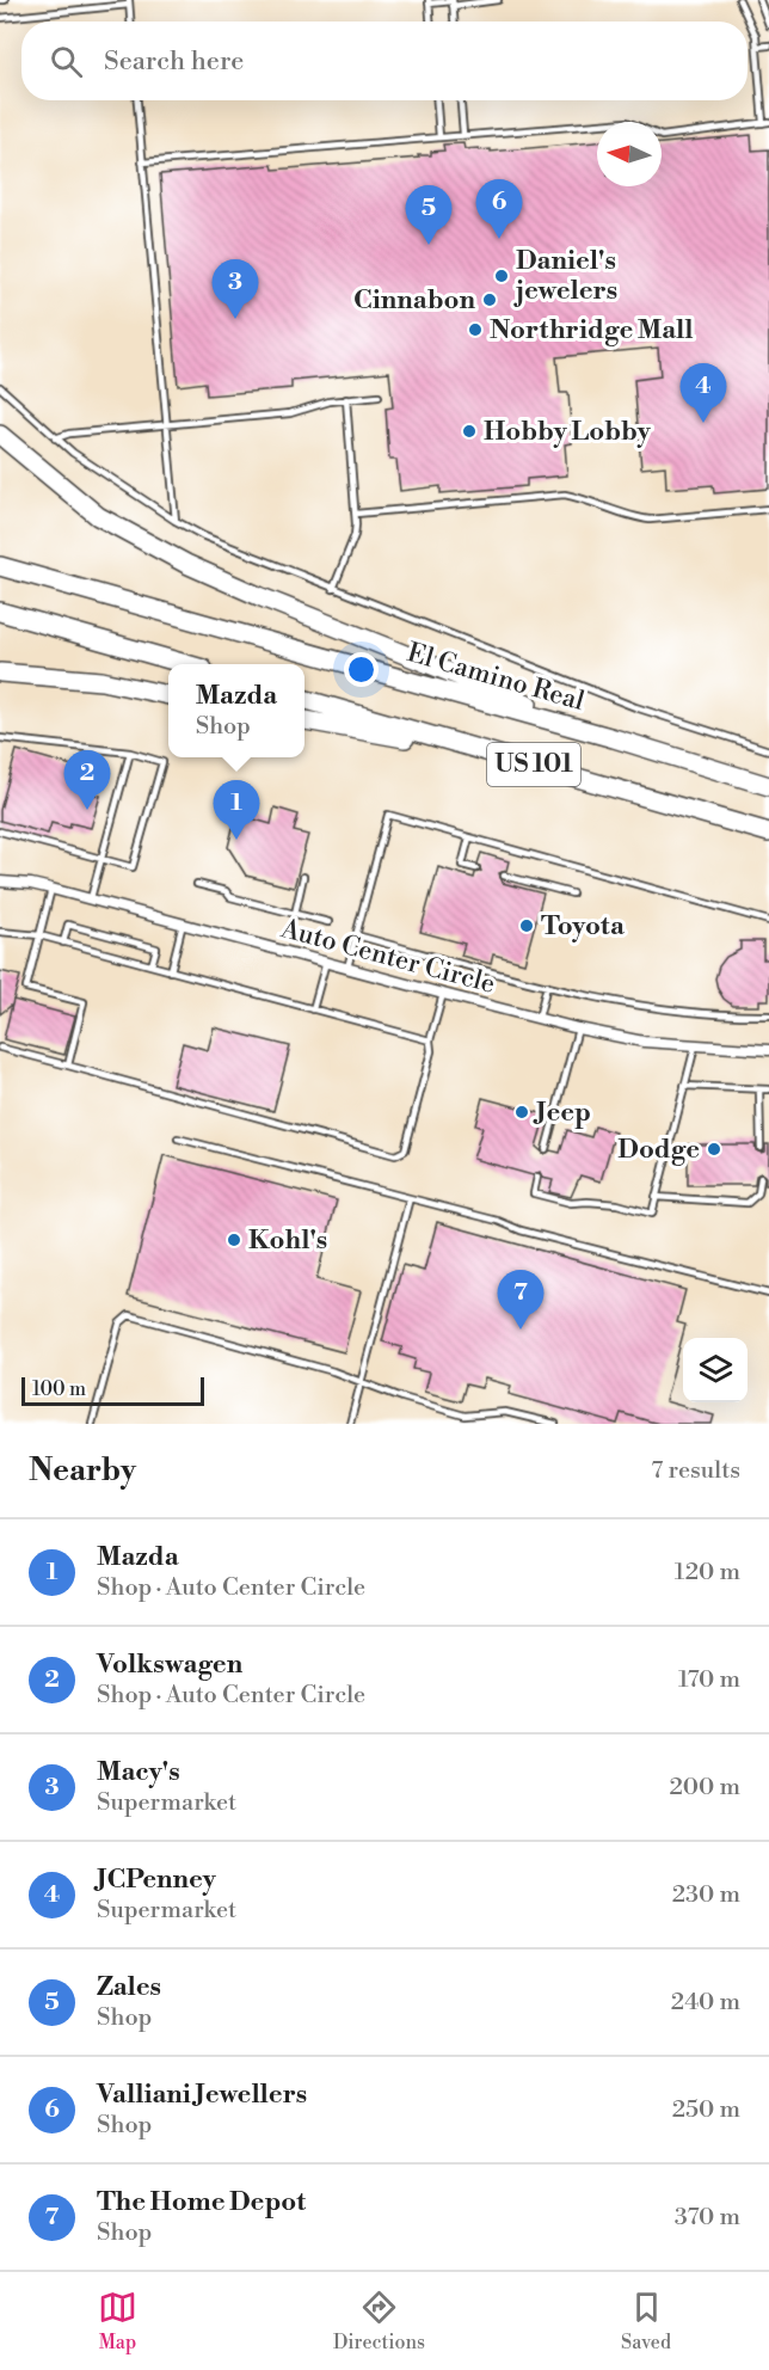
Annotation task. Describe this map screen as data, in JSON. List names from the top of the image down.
{
  "streets": {
    "highway": ["El Camino Real", "US 101"],
    "street": ["Auto Center Circle"]
  },
  "places": [
    "Daniel's jewelers",
    "Cinnabon",
    "Northridge Mall",
    "Hobby Lobby",
    "Toyota",
    "Jeep",
    "Dodge",
    "Kohl's"
  ],
  "scale_bar": "100 m",
  "north": "left",
  "page": {
    "search": "Search here",
    "pins": [
      "6",
      "5",
      "3",
      "4",
      "2",
      "1",
      "7"
    ],
    "popup": ["Mazda", "Shop"],
    "scale": "100 m",
    "heading": ["Nearby", "7 results"],
    "list": [
      {
        "mark": "1",
        "name": "Mazda",
        "note": "Shop · Auto Center Circle",
        "value": "120 m"
      },
      {
        "mark": "2",
        "name": "Volkswagen",
        "note": "Shop · Auto Center Circle",
        "value": "170 m"
      },
      {
        "mark": "3",
        "name": "Macy's",
        "note": "Supermarket",
        "value": "200 m"
      },
      {
        "mark": "4",
        "name": "JCPenney",
        "note": "Supermarket",
        "value": "230 m"
      },
      {
        "mark": "5",
        "name": "Zales",
        "note": "Shop",
        "value": "240 m"
      },
      {
        "mark": "6",
        "name": "Valliani Jewellers",
        "note": "Shop",
        "value": "250 m"
      },
      {
        "mark": "7",
        "name": "The Home Depot",
        "note": "Shop",
        "value": "370 m"
      }
    ],
    "nav": ["Map", "Directions", "Saved"]
  }
}
